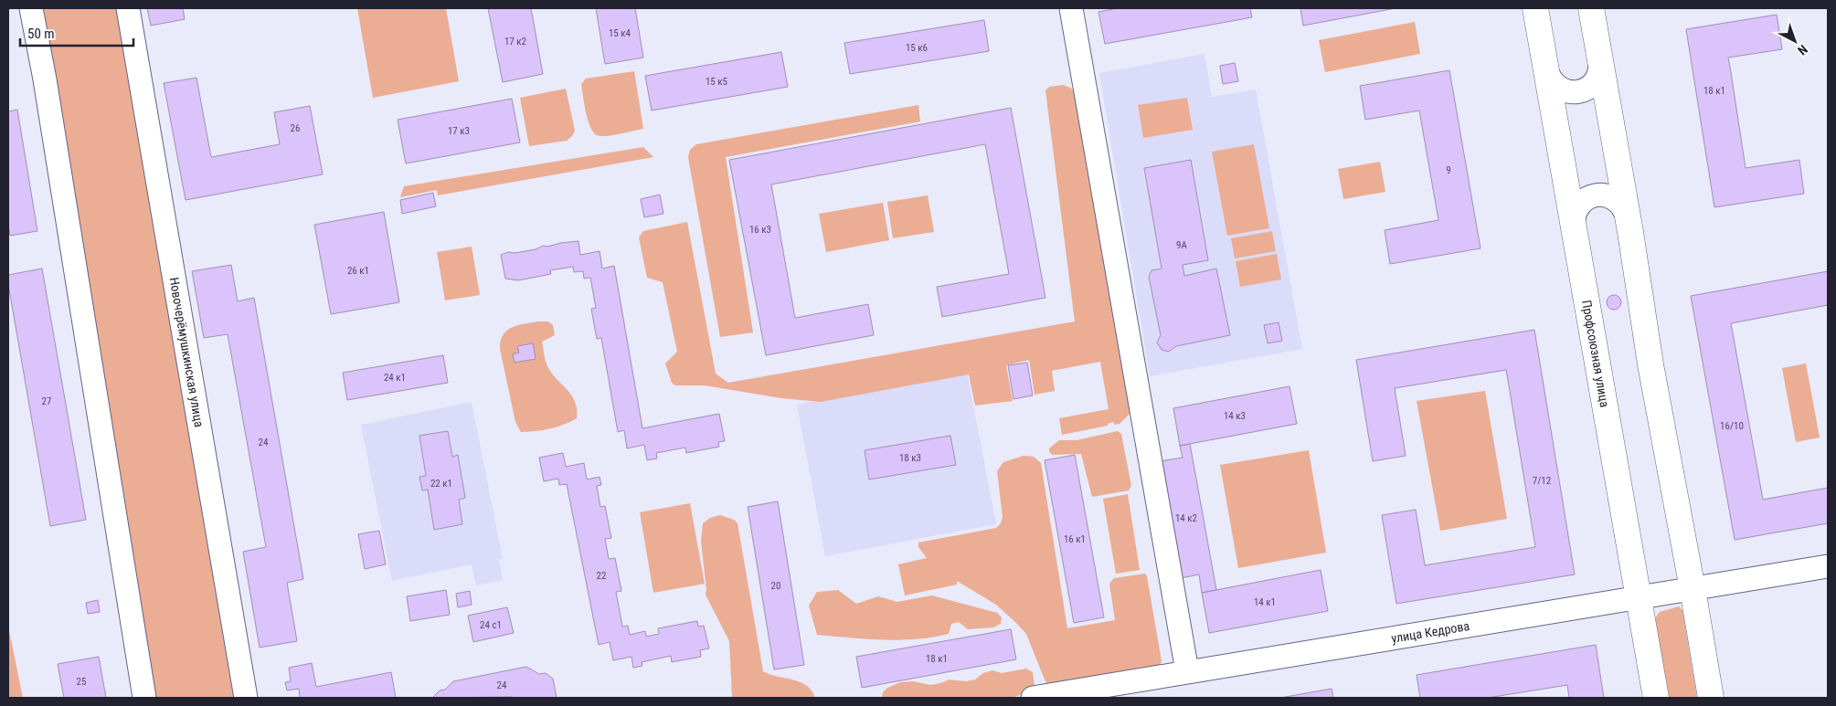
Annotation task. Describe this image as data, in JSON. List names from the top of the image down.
{
  "streets": {
    "main road": ["Профсоюзная улица"],
    "street": ["Новочерёмушкинская улица", "улица Кедрова"]
  },
  "crossings": [
    ["Профсоюзная улица", "улица Кедрова"]
  ],
  "house_numbers": [
    "15 к4",
    "17 к2",
    "15 к6",
    "15 к5",
    "18 к1",
    "26",
    "17 к3",
    "9",
    "16 к3",
    "9А",
    "26 к1",
    "24 к1",
    "27",
    "14 к3",
    "16/10",
    "24",
    "18 к3",
    "7/12",
    "22 к1",
    "14 к2",
    "16 к1",
    "22",
    "20",
    "14 к1",
    "24 с1",
    "18 к1",
    "25",
    "24"
  ],
  "scale_bar": "50 m",
  "north": "bottom right"
}
